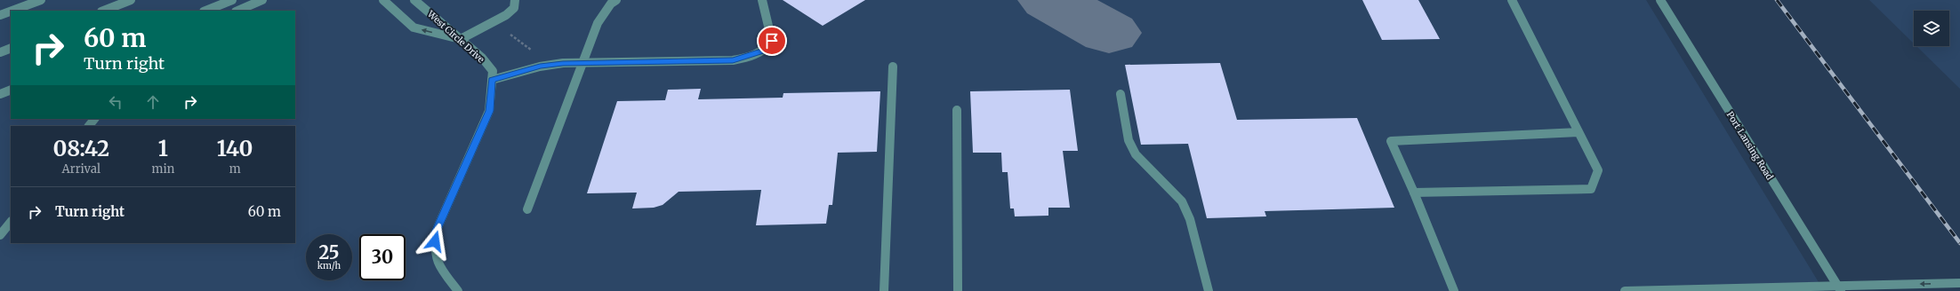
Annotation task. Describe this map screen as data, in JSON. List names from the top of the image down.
{
  "streets": {
    "street": ["West Circle Drive", "Port Lansing Road"]
  },
  "page": {
    "turn": ["60 m", "Turn right"],
    "eta": [
      "08:42",
      "Arrival",
      "1",
      "min",
      "140",
      "m"
    ],
    "list": [
      {
        "name": "Turn right",
        "value": "60 m"
      }
    ],
    "speed": "25 km/h",
    "limit": "30"
  }
}
